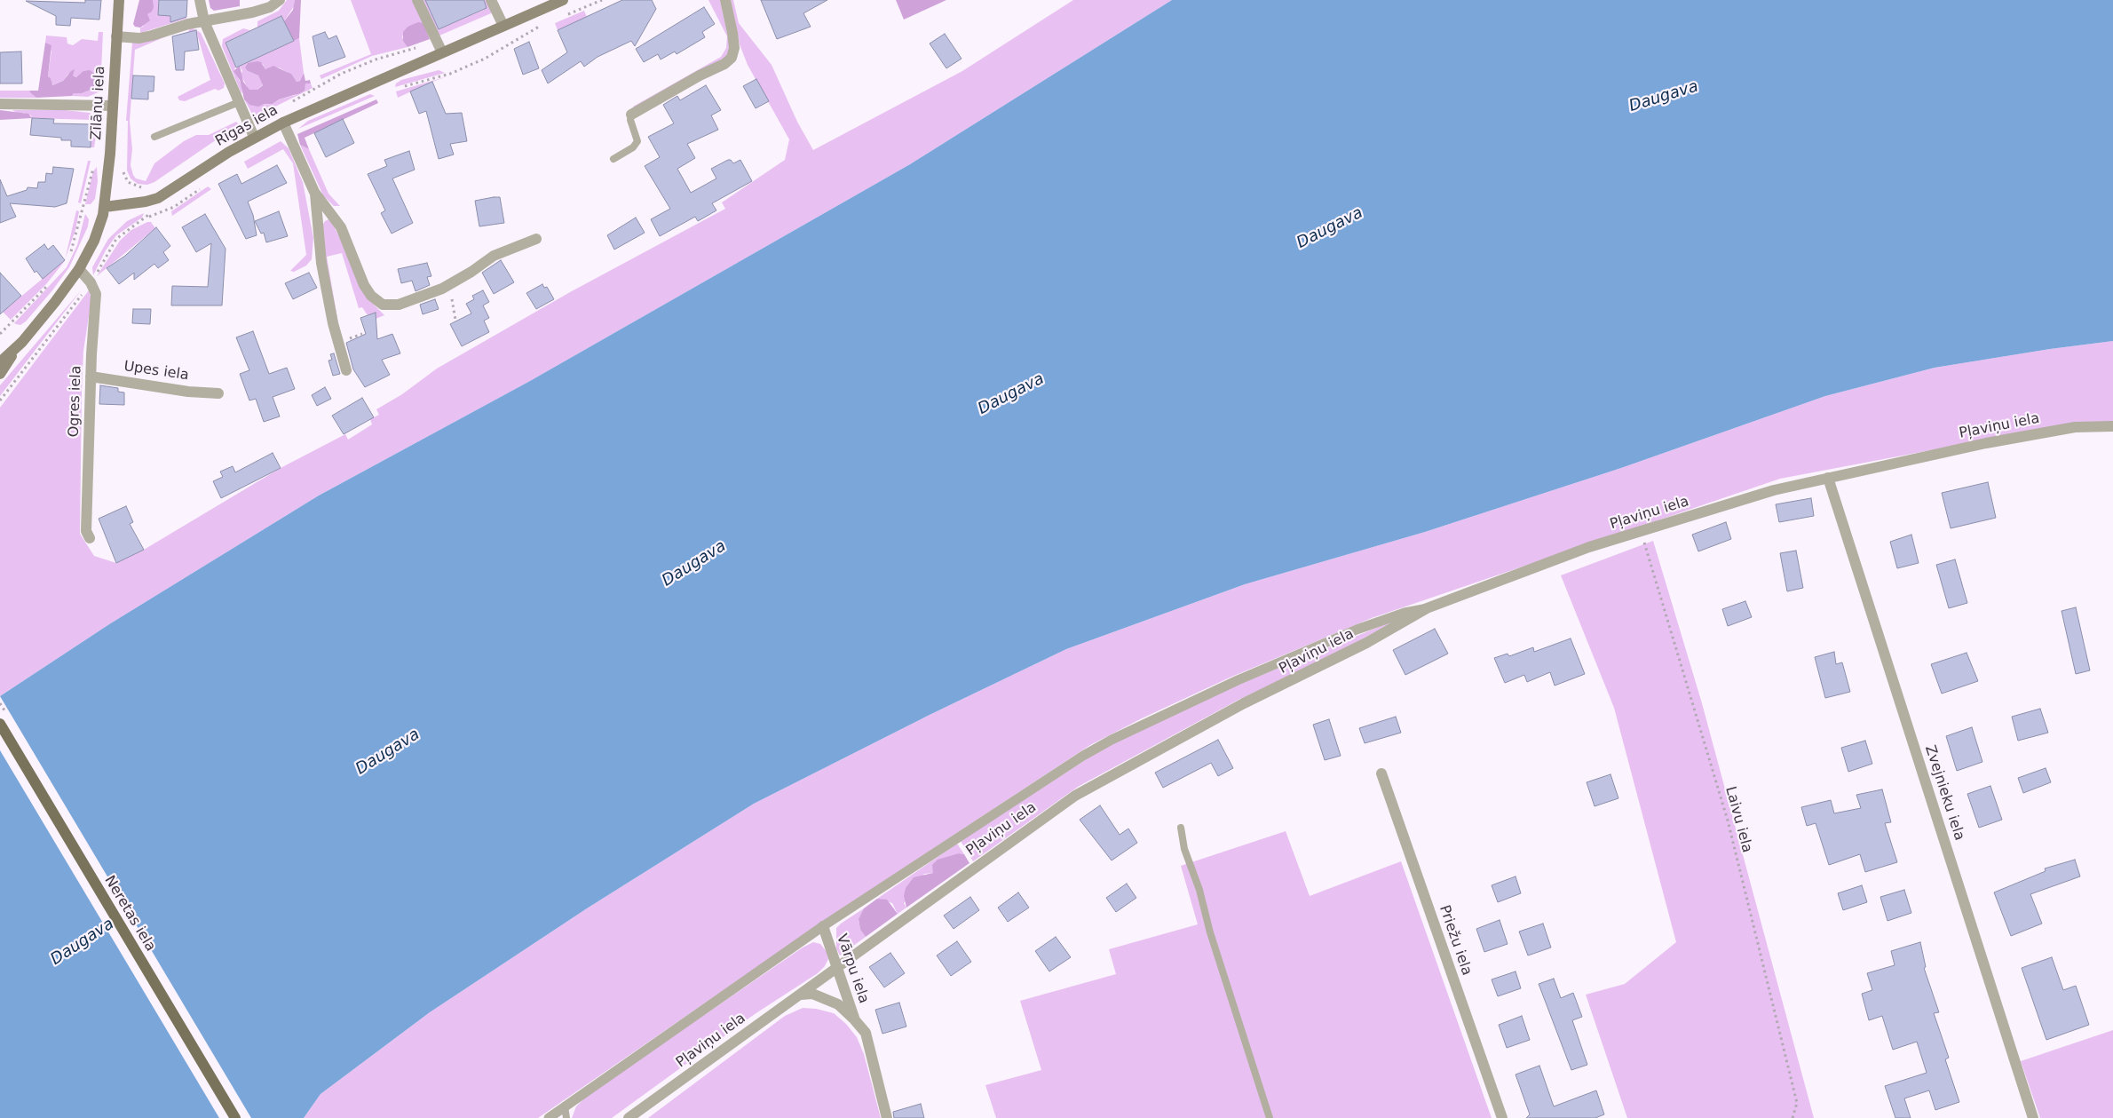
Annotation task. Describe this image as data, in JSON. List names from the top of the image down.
{
  "streets": {
    "main road": ["Zīlānu iela", "Rīgas iela", "Neretas iela"],
    "street": [
      "Upes iela",
      "Ogres iela",
      "Pļaviņu iela",
      "Zvejnieku iela",
      "Priežu iela",
      "Vārpu iela"
    ],
    "path": ["Laivu iela"]
  },
  "crossings": [
    ["Zīlānu iela", "Rīgas iela"],
    ["Upes iela", "Ogres iela"],
    ["Pļaviņu iela", "Zvejnieku iela"],
    ["Pļaviņu iela", "Laivu iela"],
    ["Pļaviņu iela", "Vārpu iela"]
  ],
  "water": ["Daugava"]
}
